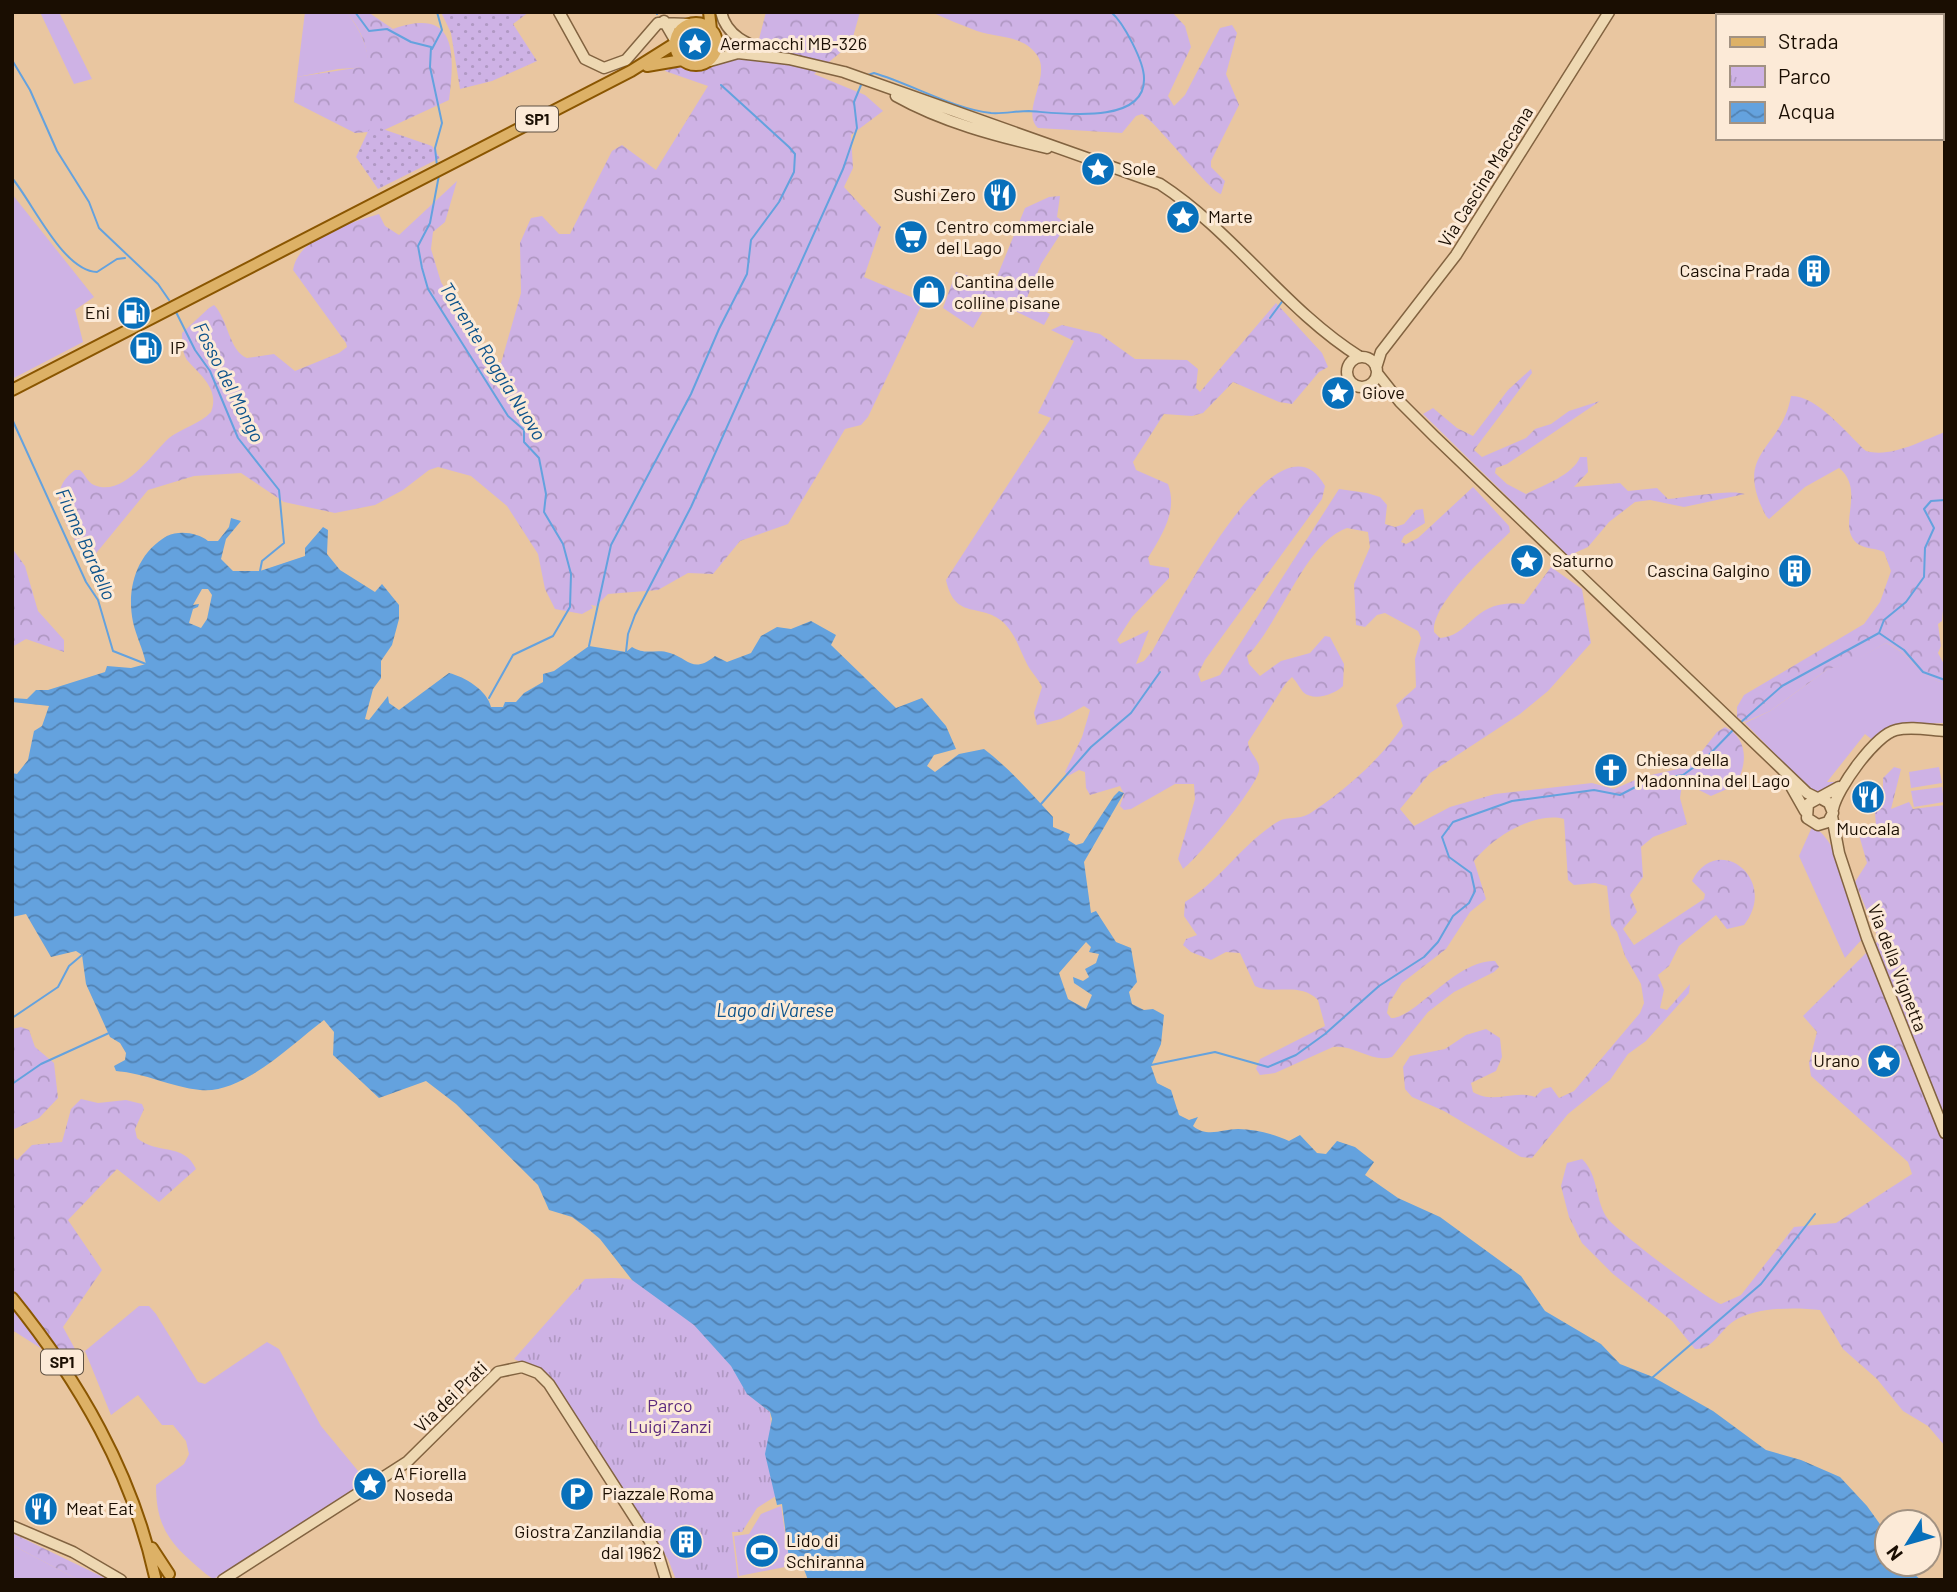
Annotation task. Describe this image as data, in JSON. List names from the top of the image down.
{
  "streets": {
    "main road": [
      "SP1",
      "Via Cascina Maccana",
      "Via della Vignetta",
      "Via dei Prati"
    ]
  },
  "water": [
    "Torrente Roggia Nuovo",
    "Fosso del Mongo",
    "Fiume Bardello",
    "Lago di Varese"
  ],
  "parks": ["Parco Luigi Zanzi"],
  "places": {
    "place": [
      "Aermacchi MB-326",
      "Sole",
      "Marte",
      "Giove",
      "Saturno",
      "Urano",
      "A Fiorella Noseda"
    ],
    "restaurant": ["Sushi Zero", "Muccala", "Meat Eat"],
    "supermarket": ["Centro commerciale del Lago"],
    "building": ["Cascina Prada", "Cascina Galgino", "Giostra Zanzilandia dal 1962"],
    "shop": ["Cantina delle colline pisane"],
    "fuel station": ["Eni", "IP"],
    "church": ["Chiesa della Madonnina del Lago"],
    "parking": ["Piazzale Roma"],
    "sports": ["Lido di Schiranna"]
  },
  "legend": ["Strada", "Parco", "Acqua"],
  "north": "bottom left"
}
